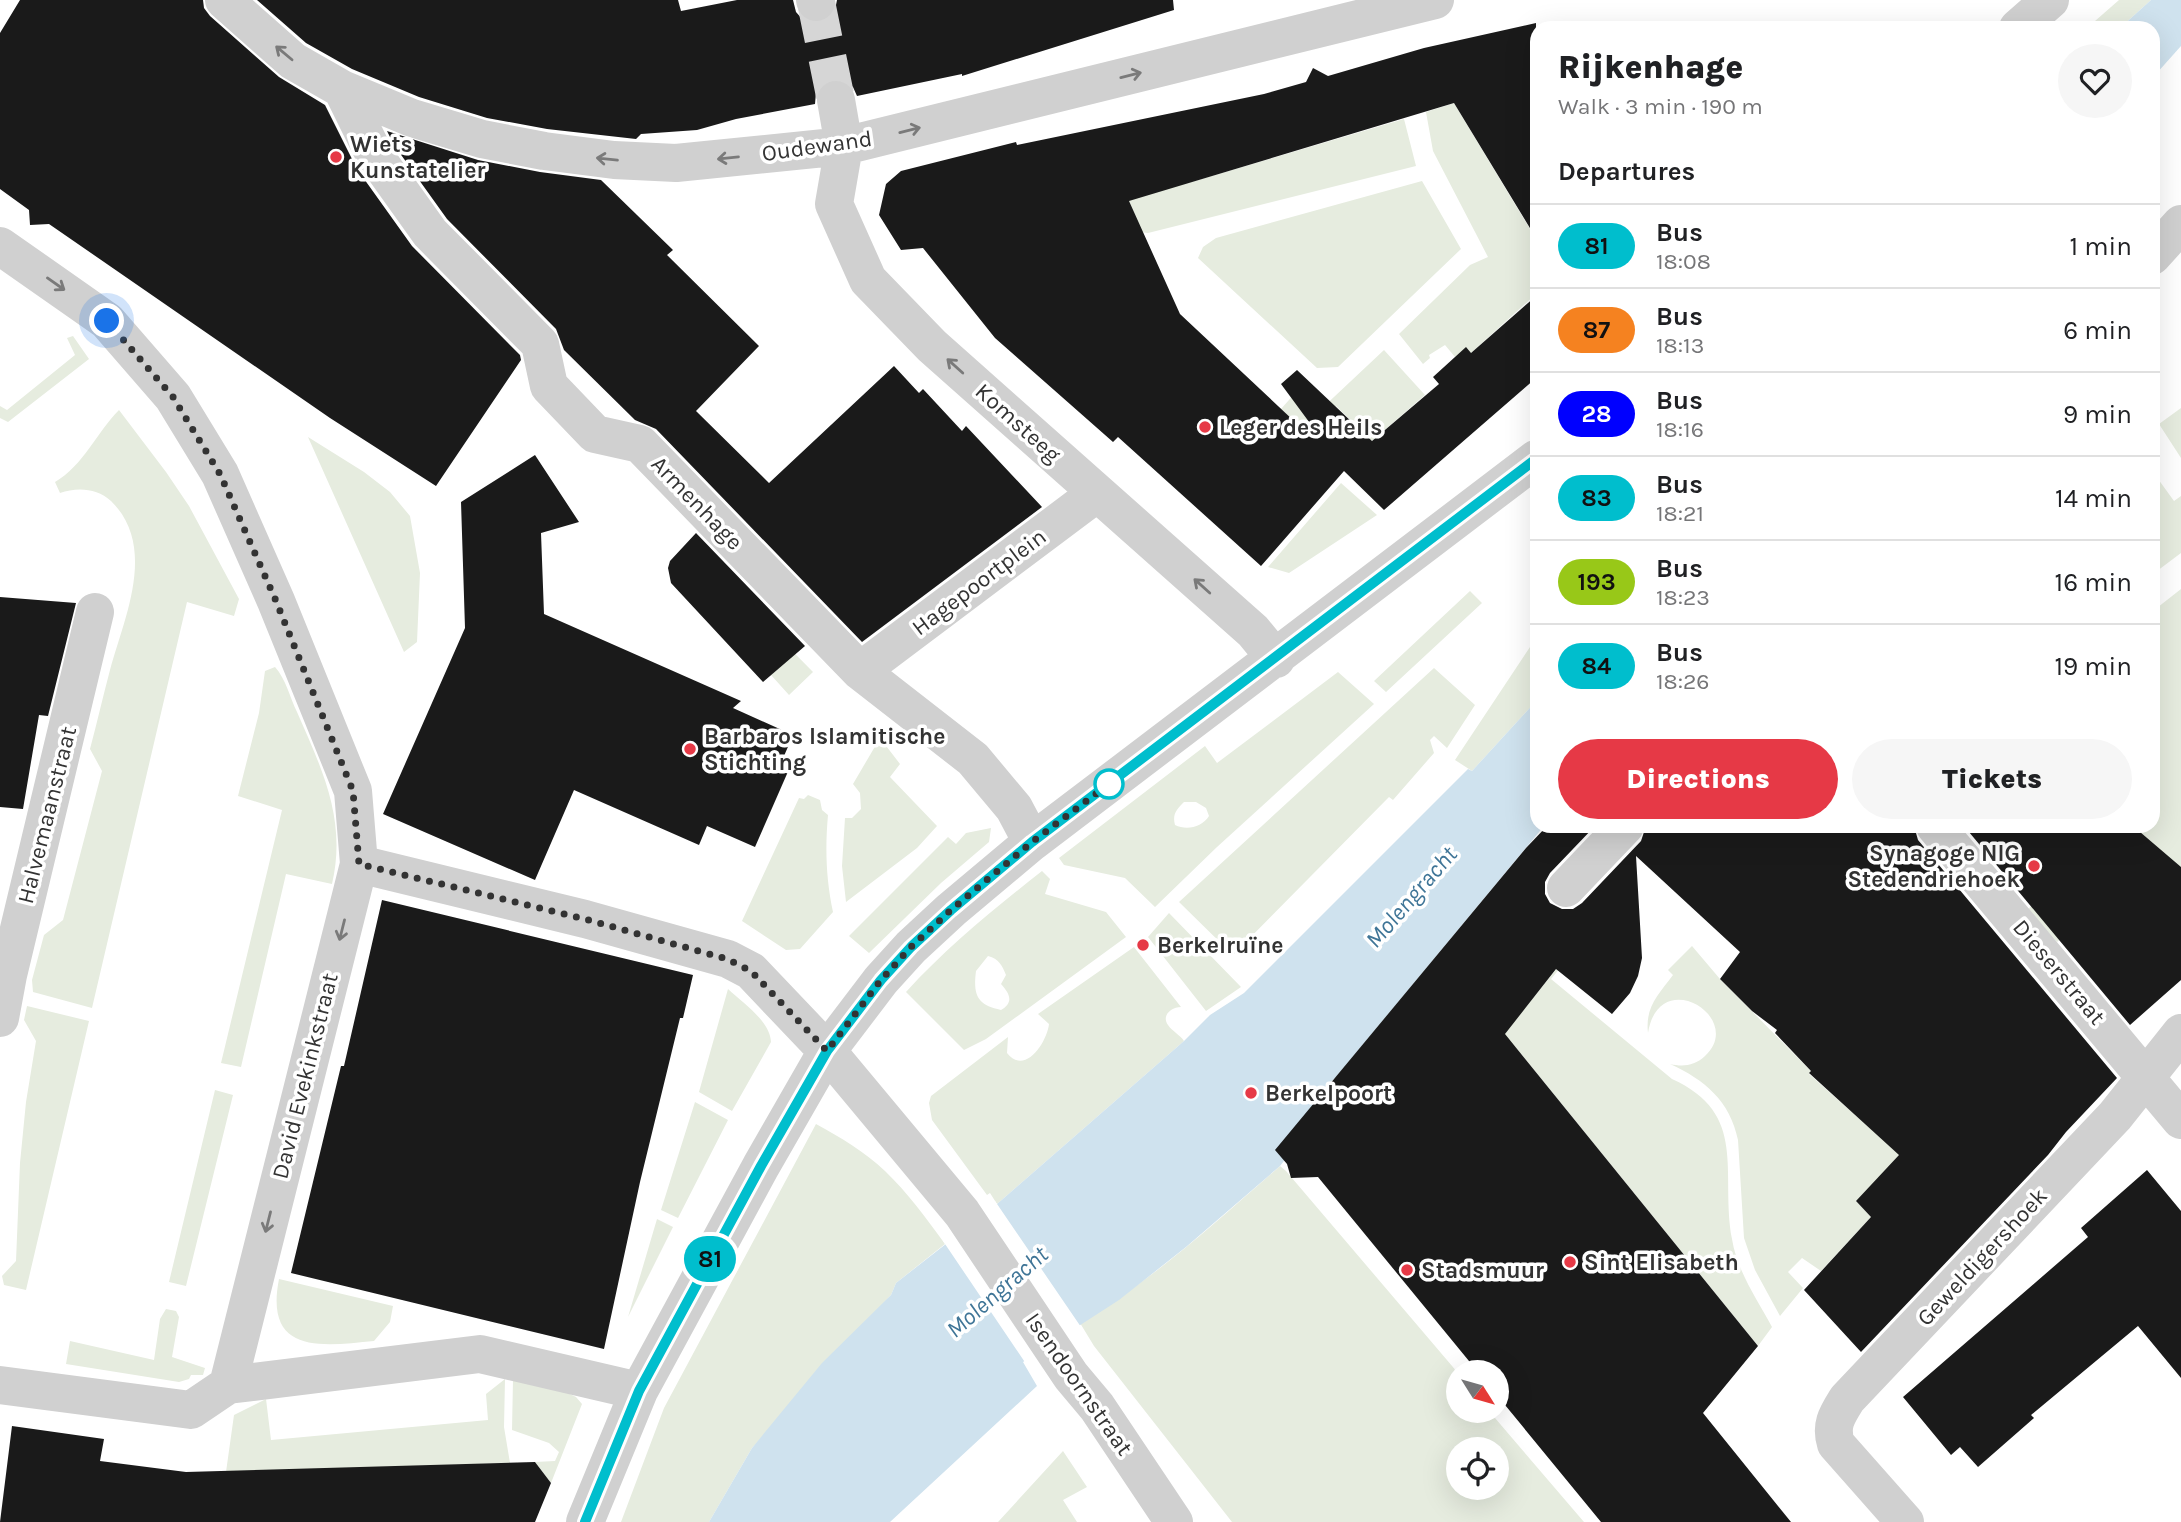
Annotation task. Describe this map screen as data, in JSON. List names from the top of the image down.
{
  "streets": {
    "street": [
      "Oudewand",
      "Komsteeg",
      "Armenhage",
      "Hagepoortplein",
      "Halvemaanstraat",
      "Dieserstraat",
      "David Evekinkstraat",
      "Geweldigershoek",
      "Isendoornstraat"
    ]
  },
  "crossings": [
    ["Oudewand", "Komsteeg"],
    ["Oudewand", "Armenhage"],
    ["Komsteeg", "Hagepoortplein"],
    ["Armenhage", "Hagepoortplein"],
    ["Dieserstraat", "Geweldigershoek"]
  ],
  "one_way": ["Komsteeg", "David Evekinkstraat"],
  "water": ["Molengracht"],
  "places": [
    "Wiets Kunstatelier",
    "Leger des Heils",
    "Barbaros Islamitische Stichting",
    "Synagoge NIG Stedendriehoek",
    "Berkelruïne",
    "Berkelpoort",
    "Sint Elisabeth",
    "Stadsmuur"
  ],
  "lines": ["bus line 81"],
  "north": "bottom right",
  "page": {
    "on_map": "81",
    "heading": [
      ["Rijkenhage", "Walk · 3 min · 190 m"],
      "Departures"
    ],
    "list": [
      {
        "mark": "81",
        "name": "Bus",
        "note": "18:08",
        "value": "1 min"
      },
      {
        "mark": "87",
        "name": "Bus",
        "note": "18:13",
        "value": "6 min"
      },
      {
        "mark": "28",
        "name": "Bus",
        "note": "18:16",
        "value": "9 min"
      },
      {
        "mark": "83",
        "name": "Bus",
        "note": "18:21",
        "value": "14 min"
      },
      {
        "mark": "193",
        "name": "Bus",
        "note": "18:23",
        "value": "16 min"
      },
      {
        "mark": "84",
        "name": "Bus",
        "note": "18:26",
        "value": "19 min"
      }
    ],
    "buttons": ["Directions", "Tickets"]
  }
}
